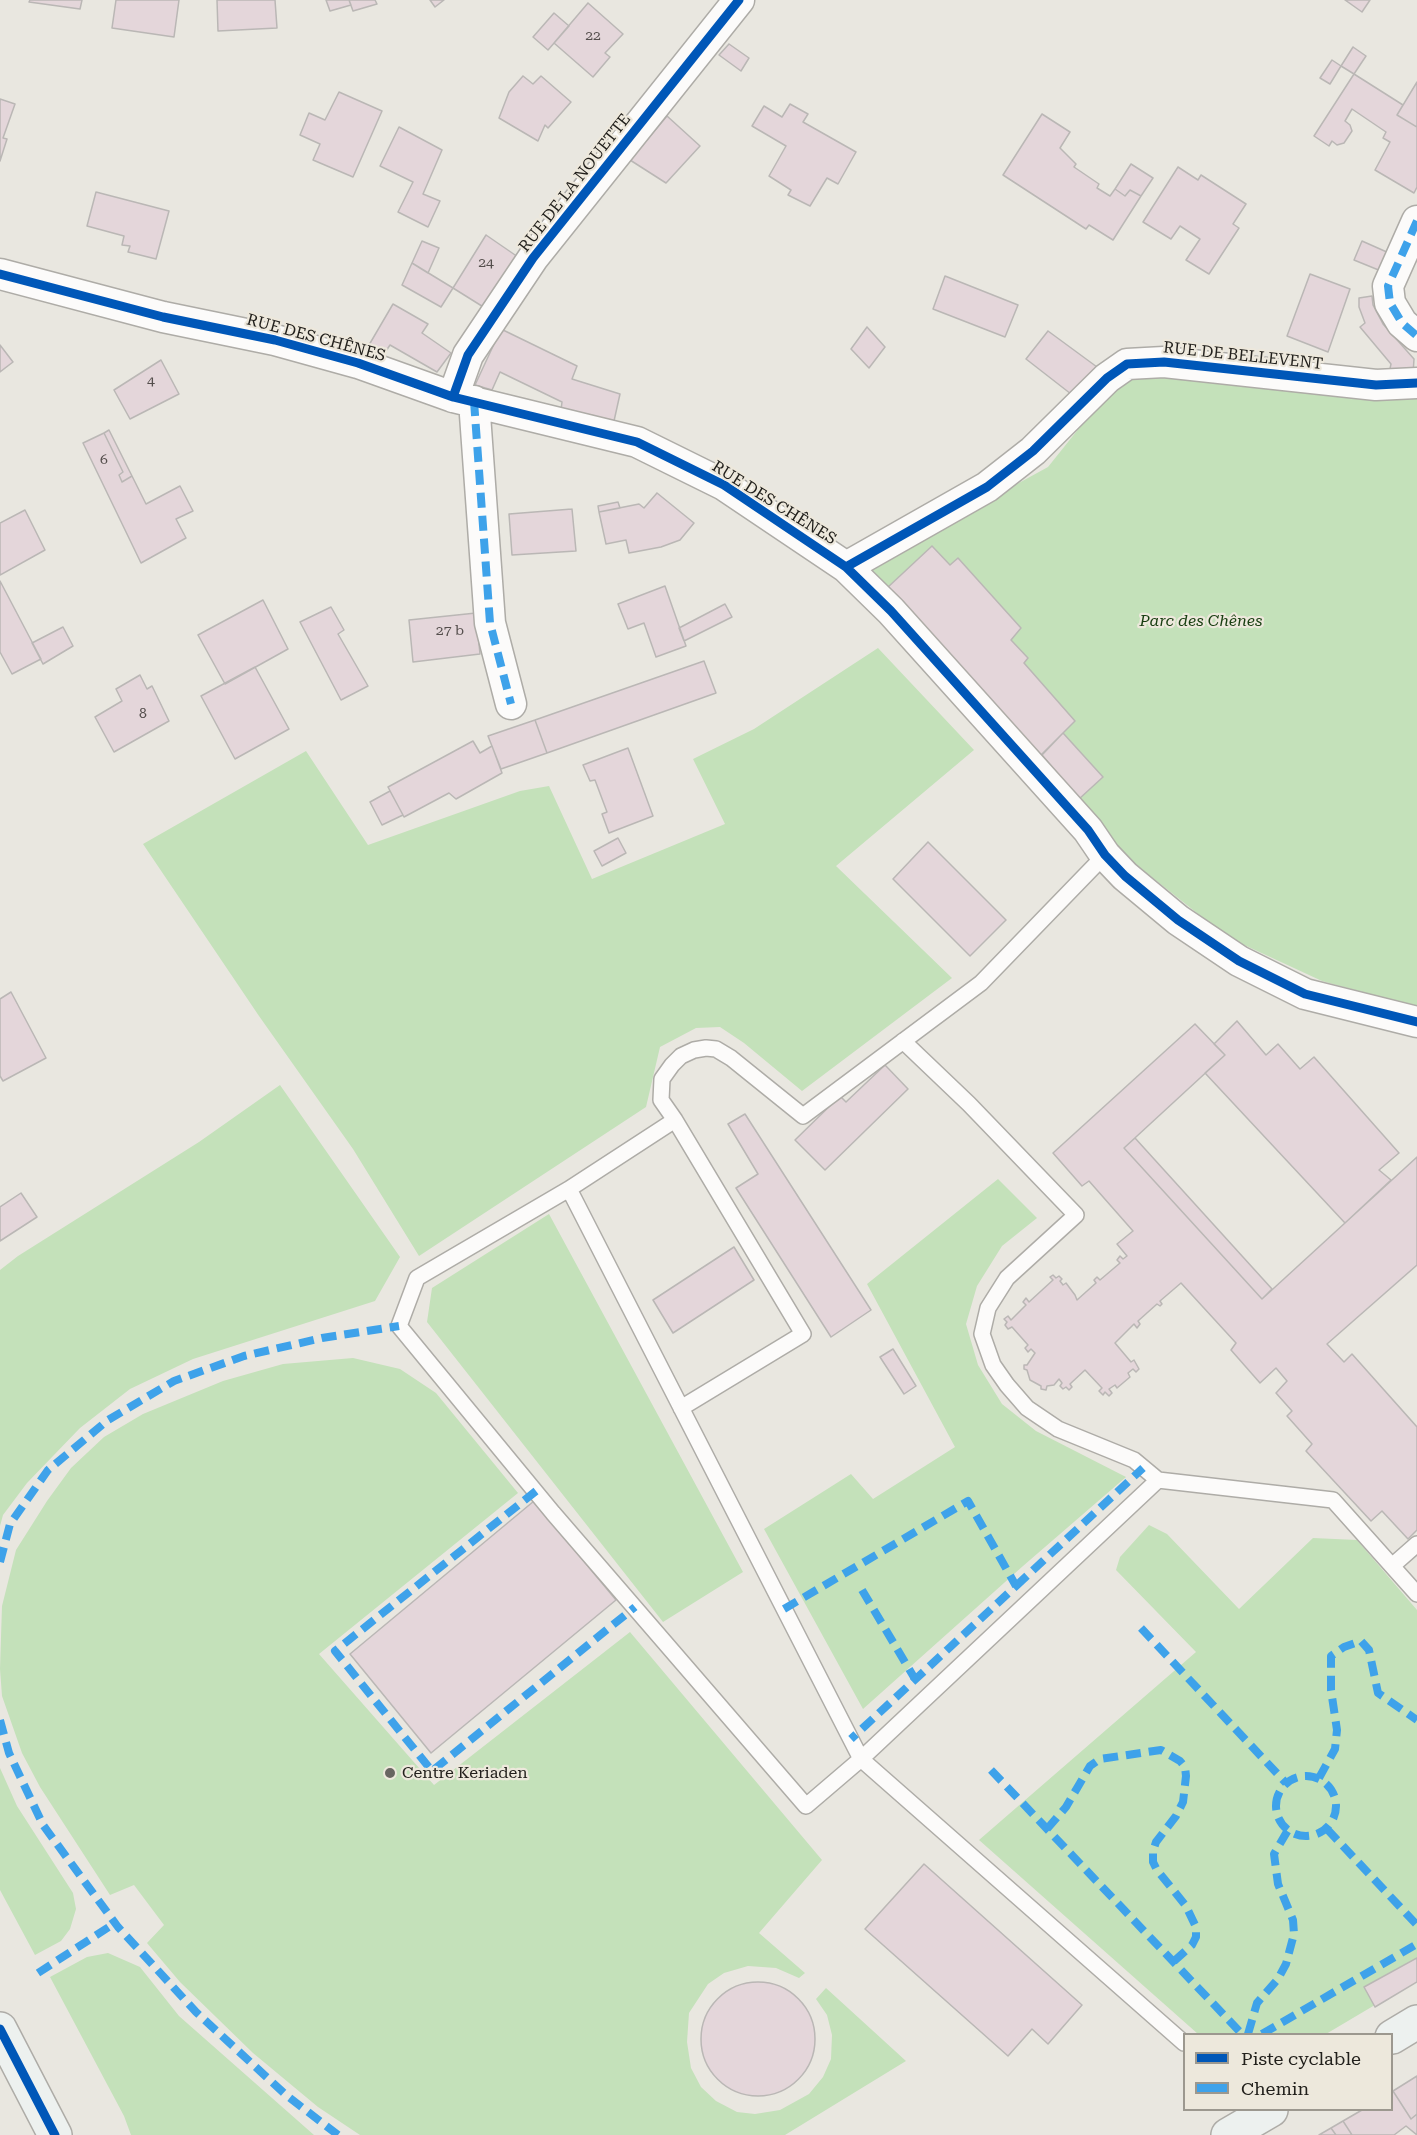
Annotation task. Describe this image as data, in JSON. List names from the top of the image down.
{
  "streets": {
    "street": ["RUE DE LA NOUETTE", "RUE DES CHÊNES", "RUE DE BELLEVENT"]
  },
  "crossings": [
    ["RUE DE LA NOUETTE", "RUE DES CHÊNES"],
    ["RUE DES CHÊNES", "RUE DE BELLEVENT"]
  ],
  "parks": ["Parc des Chênes"],
  "places": ["Centre Keriaden"],
  "house_numbers": [
    "22",
    "24",
    "4",
    "6",
    "27 b",
    "8"
  ],
  "legend": ["Piste cyclable", "Chemin"]
}
